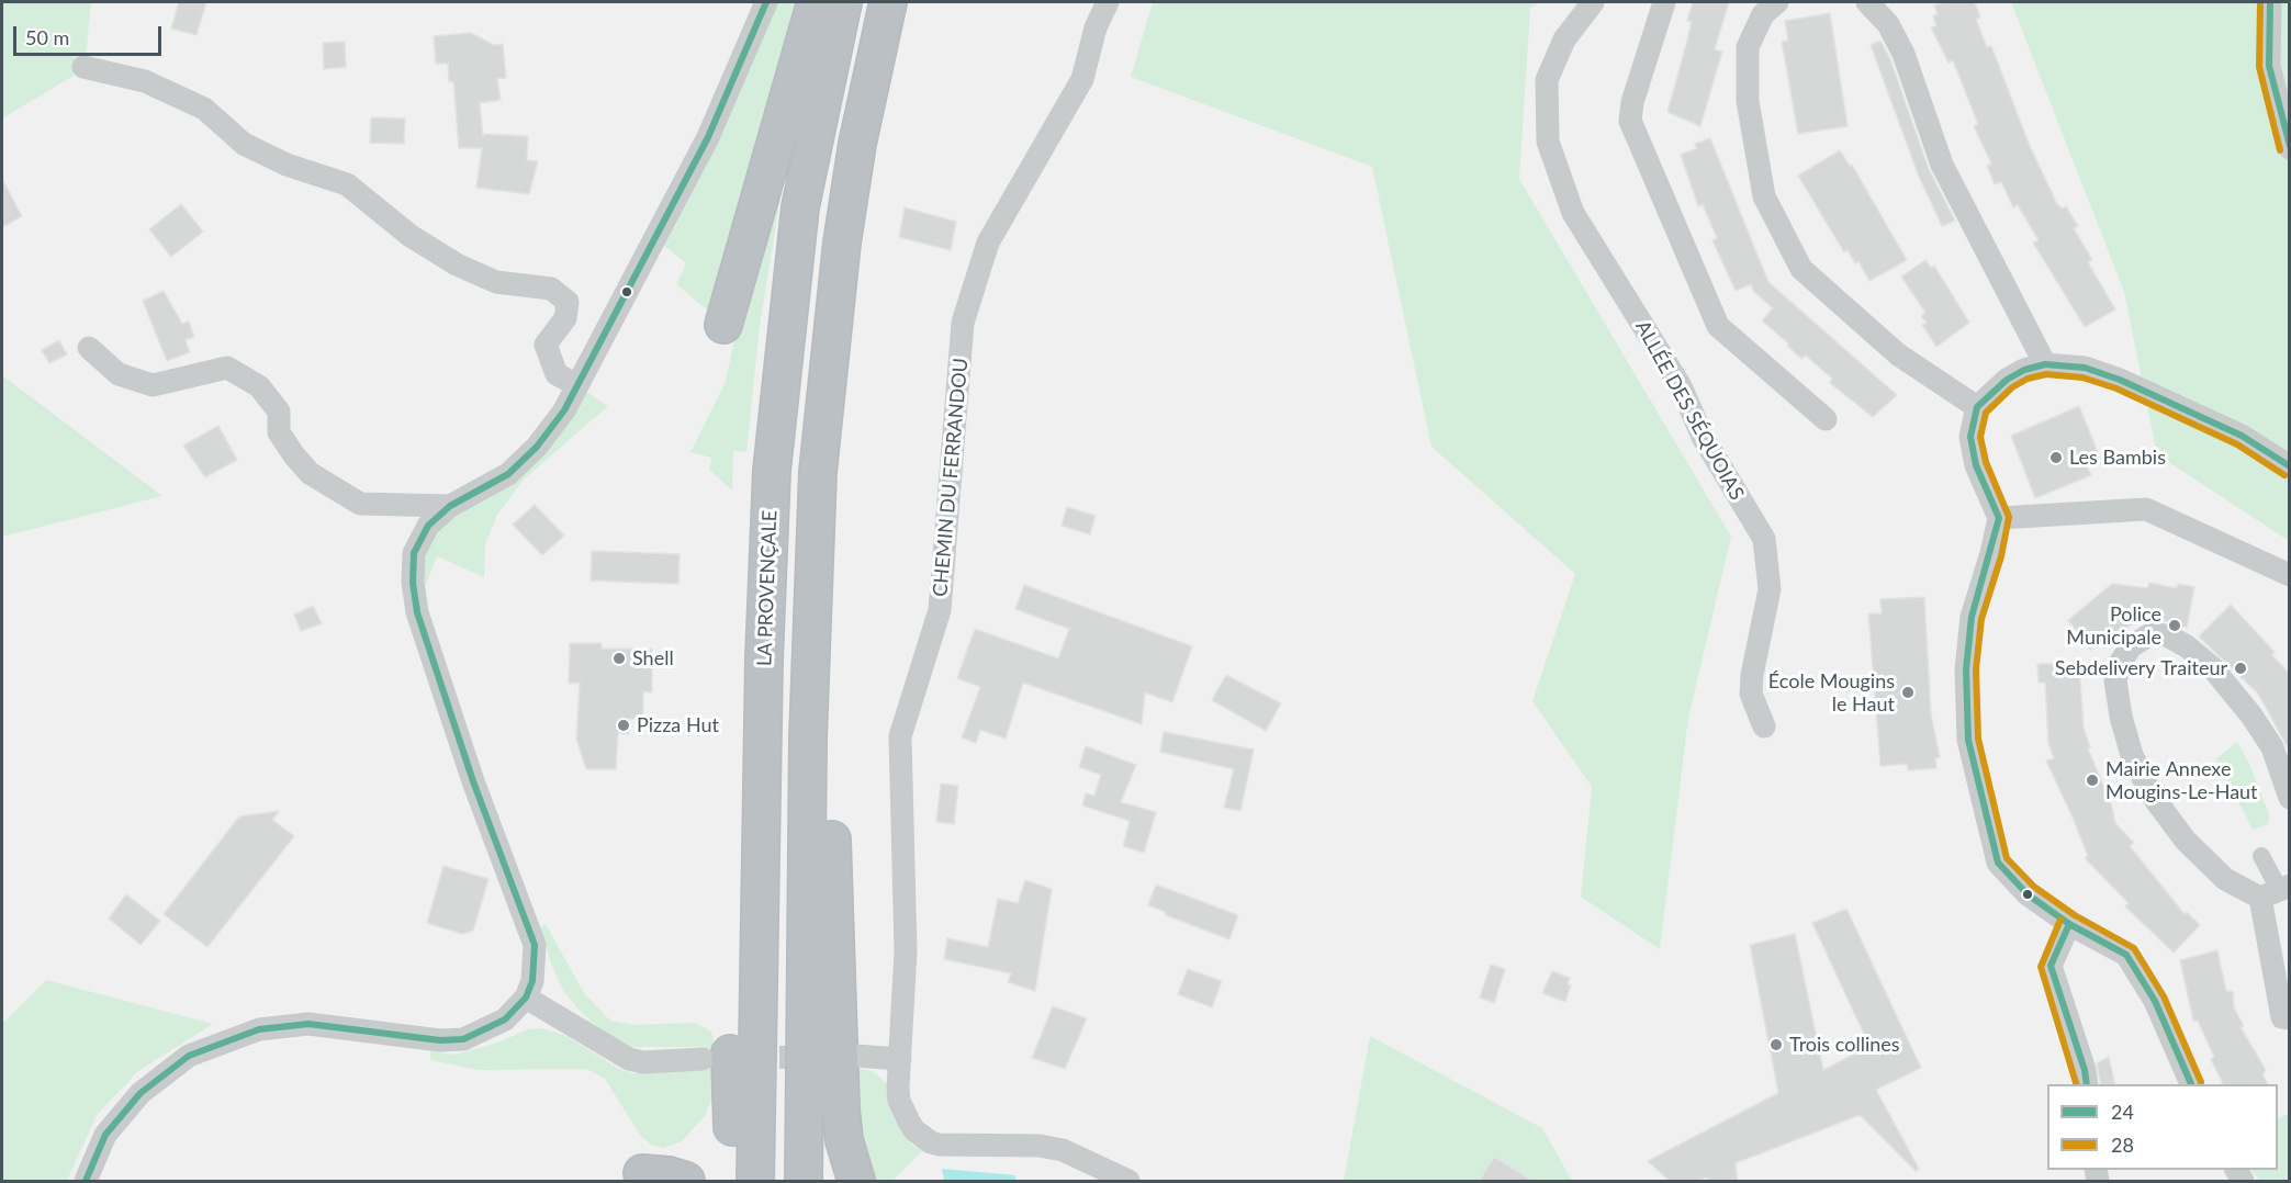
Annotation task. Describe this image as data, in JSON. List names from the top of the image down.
{
  "streets": {
    "highway": ["LA PROVENÇALE"],
    "street": ["ALLÉE DES SÉQUOIAS", "CHEMIN DU FERRANDOU"]
  },
  "places": [
    "Les Bambis",
    "Police Municipale",
    "Shell",
    "Sebdelivery Traiteur",
    "École Mougins le Haut",
    "Pizza Hut",
    "Mairie Annexe Mougins-Le-Haut",
    "Trois collines"
  ],
  "lines": ["transit line 24", "transit line 28"],
  "legend": ["24", "28"],
  "scale_bar": "50 m"
}
